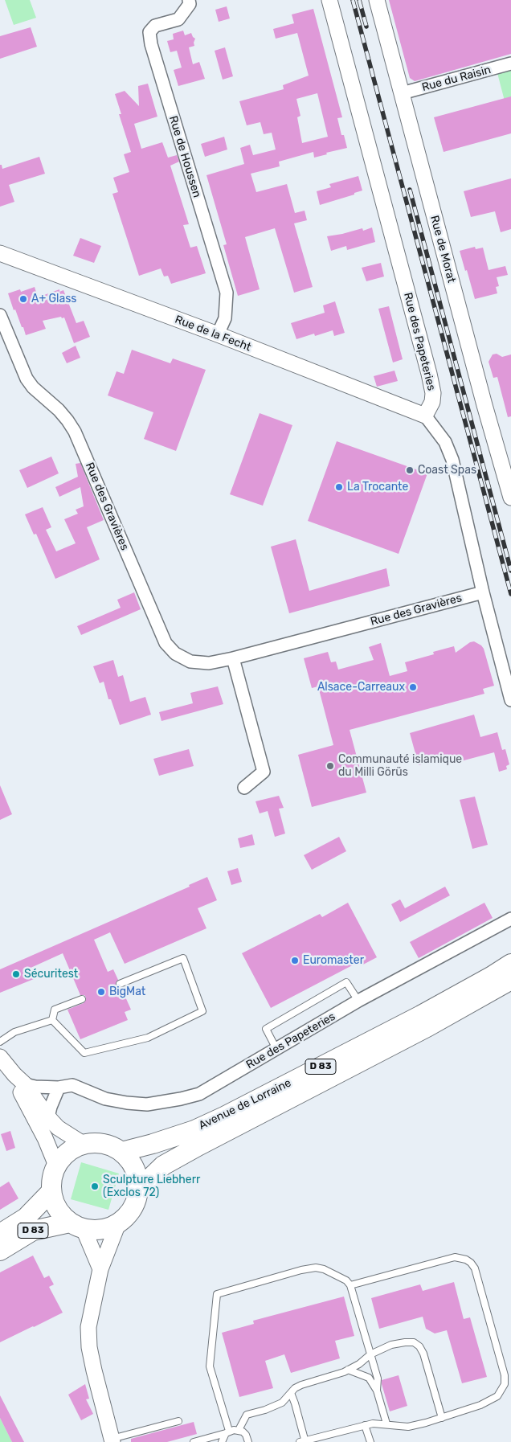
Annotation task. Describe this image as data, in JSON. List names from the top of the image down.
{
  "streets": {
    "main road": ["D 83", "Avenue de Lorraine"],
    "street": [
      "Rue du Raisin",
      "Rue de Houssen",
      "Rue de Morat",
      "Rue de la Fecht",
      "Rue des Papeteries",
      "Rue des Gravières"
    ]
  },
  "crossings": [
    ["Rue du Raisin", "Rue de Morat"],
    ["Rue de Houssen", "Rue de la Fecht"],
    ["Rue de la Fecht", "Rue des Papeteries"],
    ["D 83", "Avenue de Lorraine"]
  ],
  "places": [
    "A+ Glass",
    "Coast Spas",
    "La Trocante",
    "Alsace-Carreaux",
    "Communauté islamique du Milli Görüs",
    "Euromaster",
    "Sécuritest",
    "BigMat",
    "Sculpture Liebherr (Exclos 72)"
  ]
}
